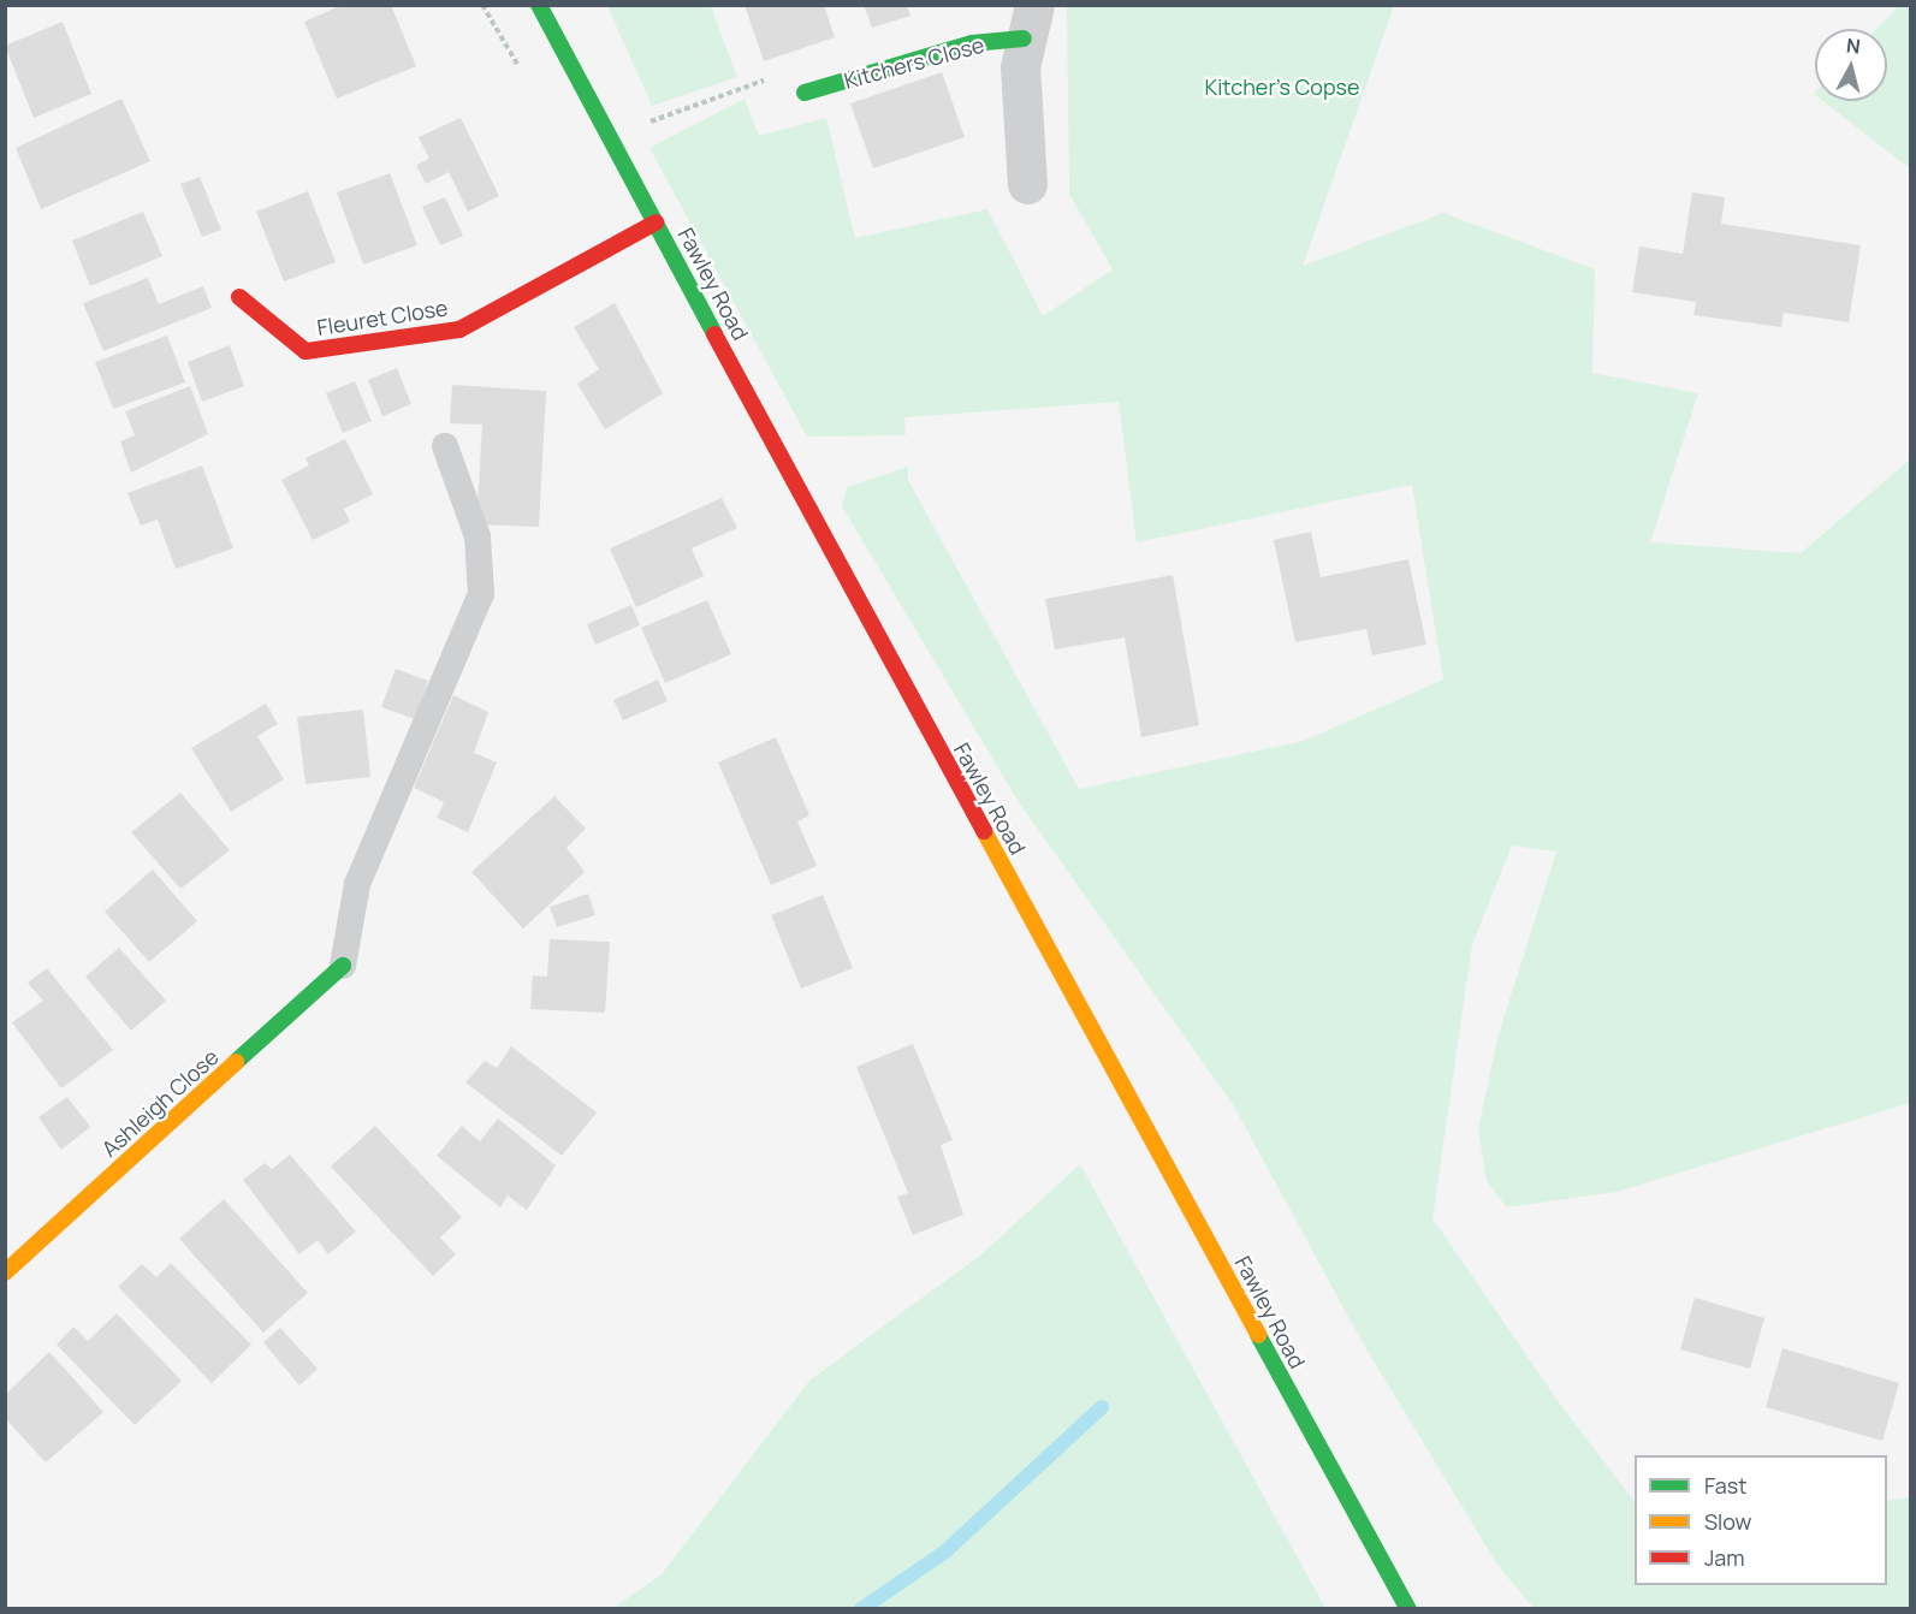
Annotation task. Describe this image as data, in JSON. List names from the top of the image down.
{
  "streets": {
    "street": [
      "Kitchers Close",
      "Fawley Road",
      "Fleuret Close",
      "Ashleigh Close"
    ]
  },
  "crossings": [
    ["Fawley Road", "Fleuret Close"]
  ],
  "parks": ["Kitcher's Copse"],
  "legend": ["Fast", "Slow", "Jam"],
  "north": "top"
}
